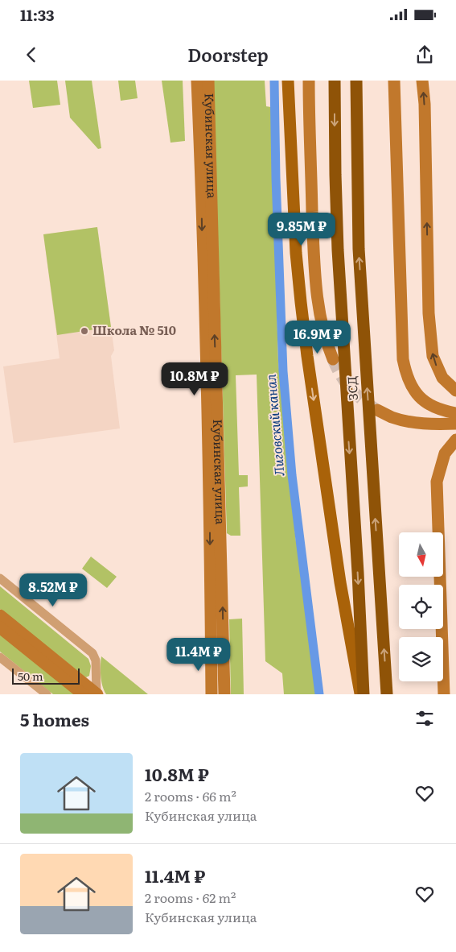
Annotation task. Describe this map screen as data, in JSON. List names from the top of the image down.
{
  "streets": {
    "highway": ["ЗСД"],
    "main road": ["Кубинская улица"]
  },
  "water": ["Лиговский канал"],
  "places": ["Школа № 510"],
  "scale_bar": "50 m",
  "north": "bottom",
  "page": {
    "status": "11:33",
    "header": "Doorstep",
    "price": [
      "9.85M ₽",
      "16.9M ₽",
      "10.8M ₽",
      "8.52M ₽",
      "11.4M ₽"
    ],
    "scale": "50 m",
    "heading": "5 homes",
    "list": [
      {
        "name": "10.8M ₽",
        "note": "2 rooms · 66 m² · Кубинская улица"
      },
      {
        "name": "11.4M ₽",
        "note": "2 rooms · 62 m² · Кубинская улица"
      }
    ]
  }
}
